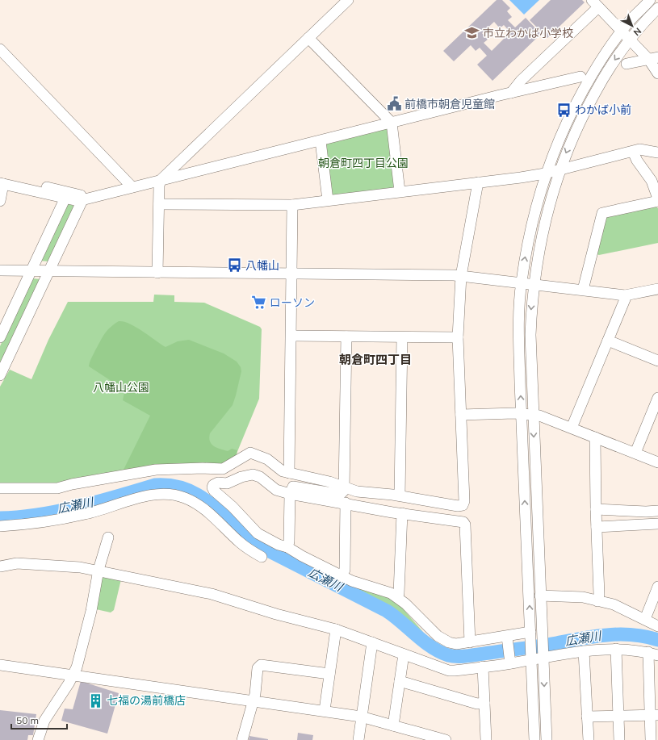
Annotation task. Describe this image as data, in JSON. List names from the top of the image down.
{
  "districts": ["朝倉町四丁目"],
  "water": ["広瀬川"],
  "parks": ["朝倉町四丁目公園", "八幡山公園"],
  "places": {
    "school or university": ["市立わかば小学校"],
    "public building": ["前橋市朝倉児童館"],
    "bus stop": ["わかば小前", "八幡山"],
    "supermarket": ["ローソン"],
    "building": ["七福の湯前橋店"]
  },
  "scale_bar": "50 m",
  "north": "bottom right"
}
